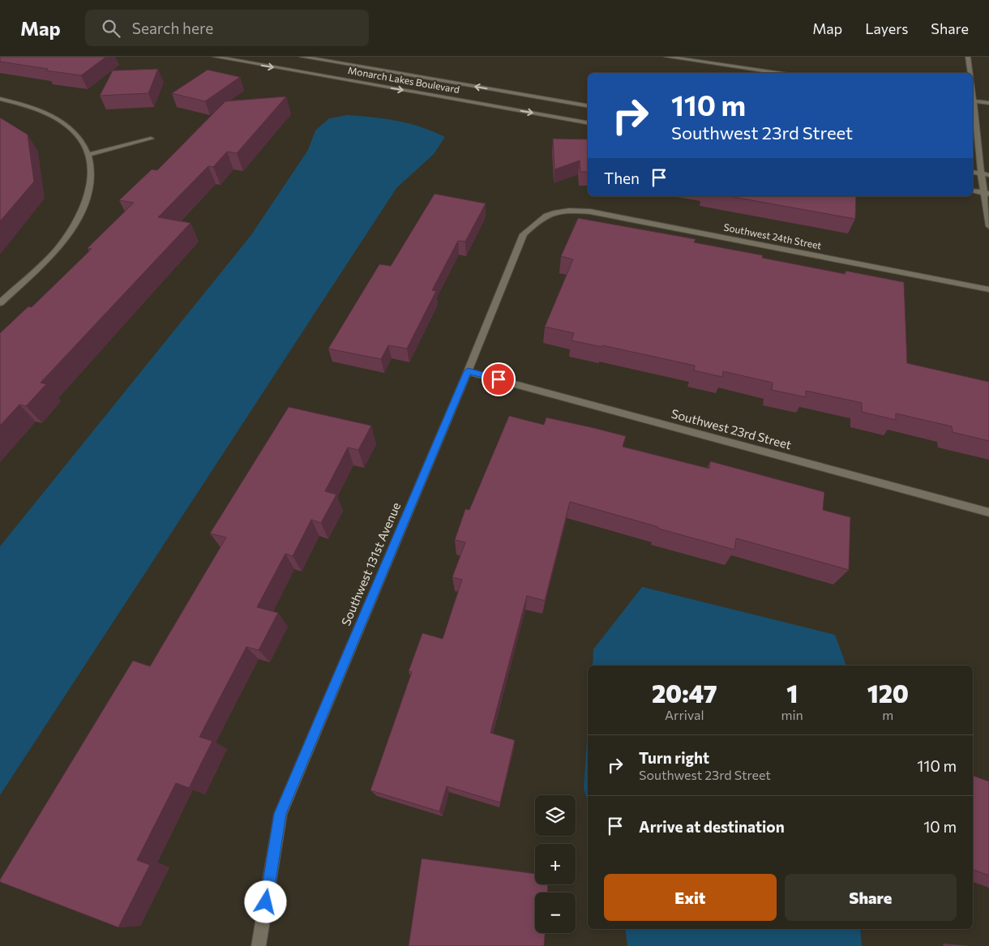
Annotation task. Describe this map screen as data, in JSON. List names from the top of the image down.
{
  "streets": {
    "street": [
      "Monarch Lakes Boulevard",
      "Southwest 24th Street",
      "Southwest 23rd Street",
      "Southwest 131st Avenue"
    ]
  },
  "crossings": [
    ["Southwest 24th Street", "Southwest 131st Avenue"],
    ["Southwest 23rd Street", "Southwest 131st Avenue"]
  ],
  "page": {
    "header": "Map",
    "search": "Search here",
    "nav": ["Map", "Layers", "Share"],
    "turn": ["110 m", "Southwest 23rd Street"],
    "then": "Then",
    "eta": [
      "20:47",
      "Arrival",
      "1",
      "min",
      "120",
      "m"
    ],
    "list": [
      {
        "name": "Turn right",
        "note": "Southwest 23rd Street",
        "value": "110 m"
      },
      {
        "name": "Arrive at destination",
        "value": "10 m"
      }
    ],
    "map_buttons": ["+", "−"],
    "buttons": ["Exit", "Share"]
  }
}
